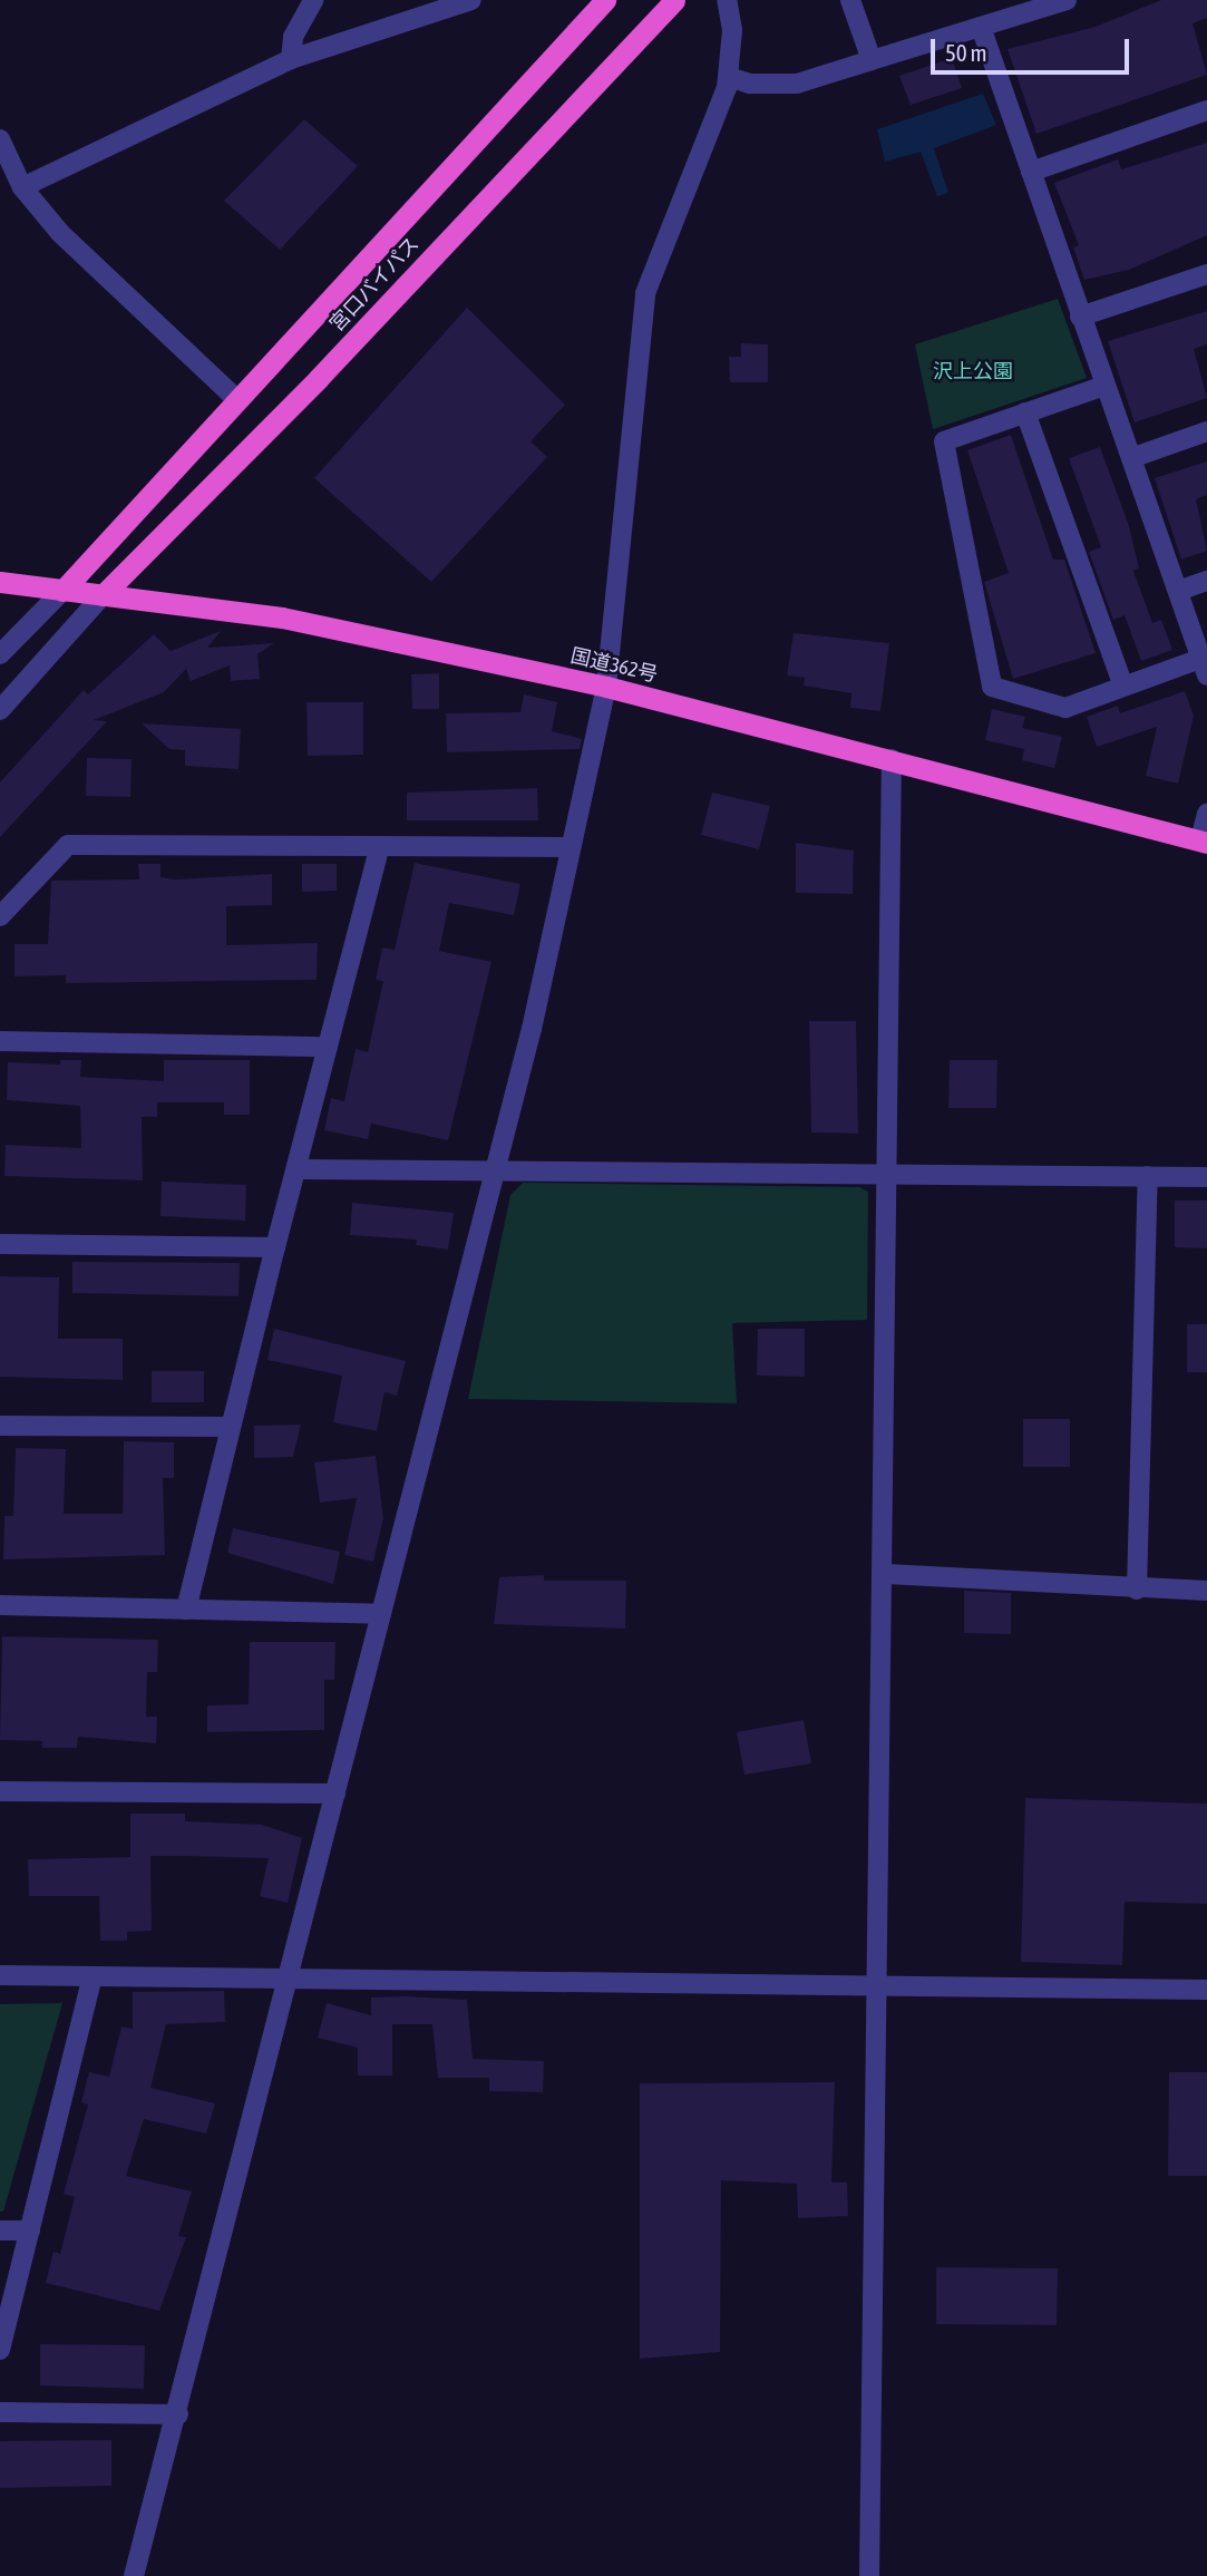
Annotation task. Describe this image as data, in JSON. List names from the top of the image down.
{
  "streets": {
    "highway": ["宮口バイパス", "国道362号"]
  },
  "crossings": [
    ["宮口バイパス", "国道362号"]
  ],
  "parks": ["沢上公園"],
  "scale_bar": "50 m"
}
